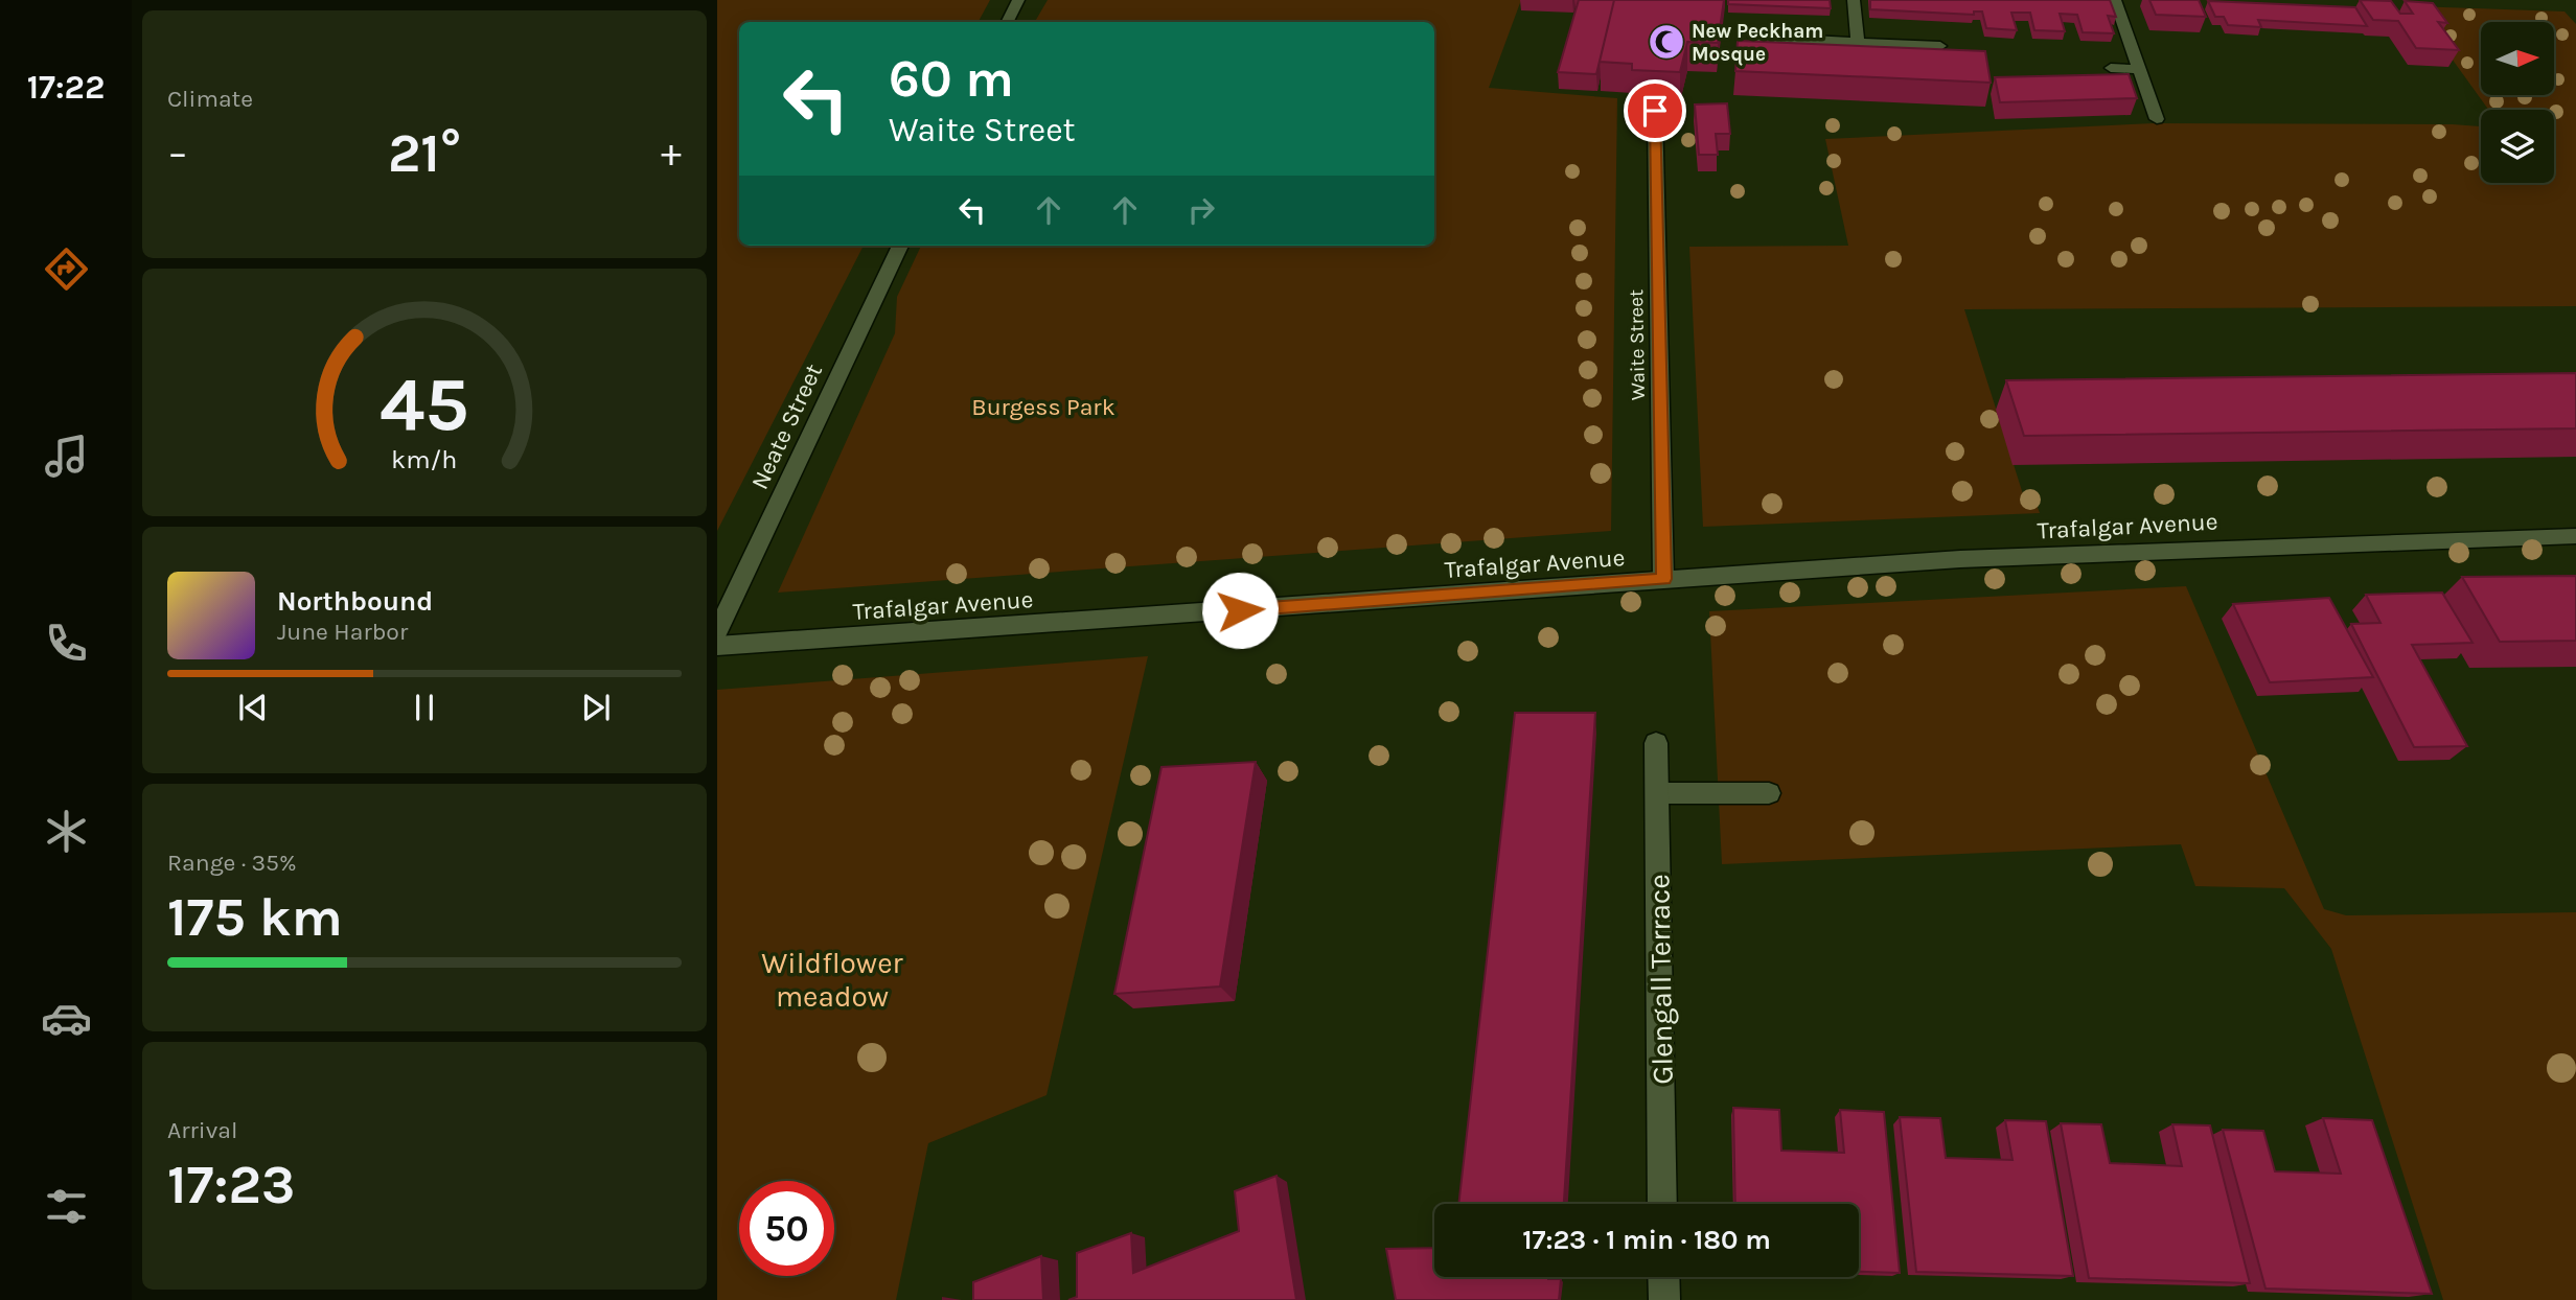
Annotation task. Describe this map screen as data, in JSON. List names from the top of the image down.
{
  "streets": {
    "street": [
      "Waite Street",
      "Neate Street",
      "Trafalgar Avenue",
      "Glengall Terrace"
    ]
  },
  "crossings": [
    ["Waite Street", "Trafalgar Avenue"]
  ],
  "parks": ["Burgess Park", "Wildflower meadow"],
  "places": {
    "mosque": ["New Peckham Mosque"]
  },
  "north": "right",
  "page": {
    "tabs": "17:22",
    "tile": [
      "Climate",
      ["Range · 35%", "175 km"],
      ["Arrival", "17:23"]
    ],
    "turn": ["60 m", "Waite Street"],
    "heat": ["−", "21°", "+"],
    "song": ["Northbound", "June Harbor"],
    "limit": "50",
    "trip": "17:23 · 1 min · 180 m",
    "gauge": ["45", "km/h"]
  }
}
